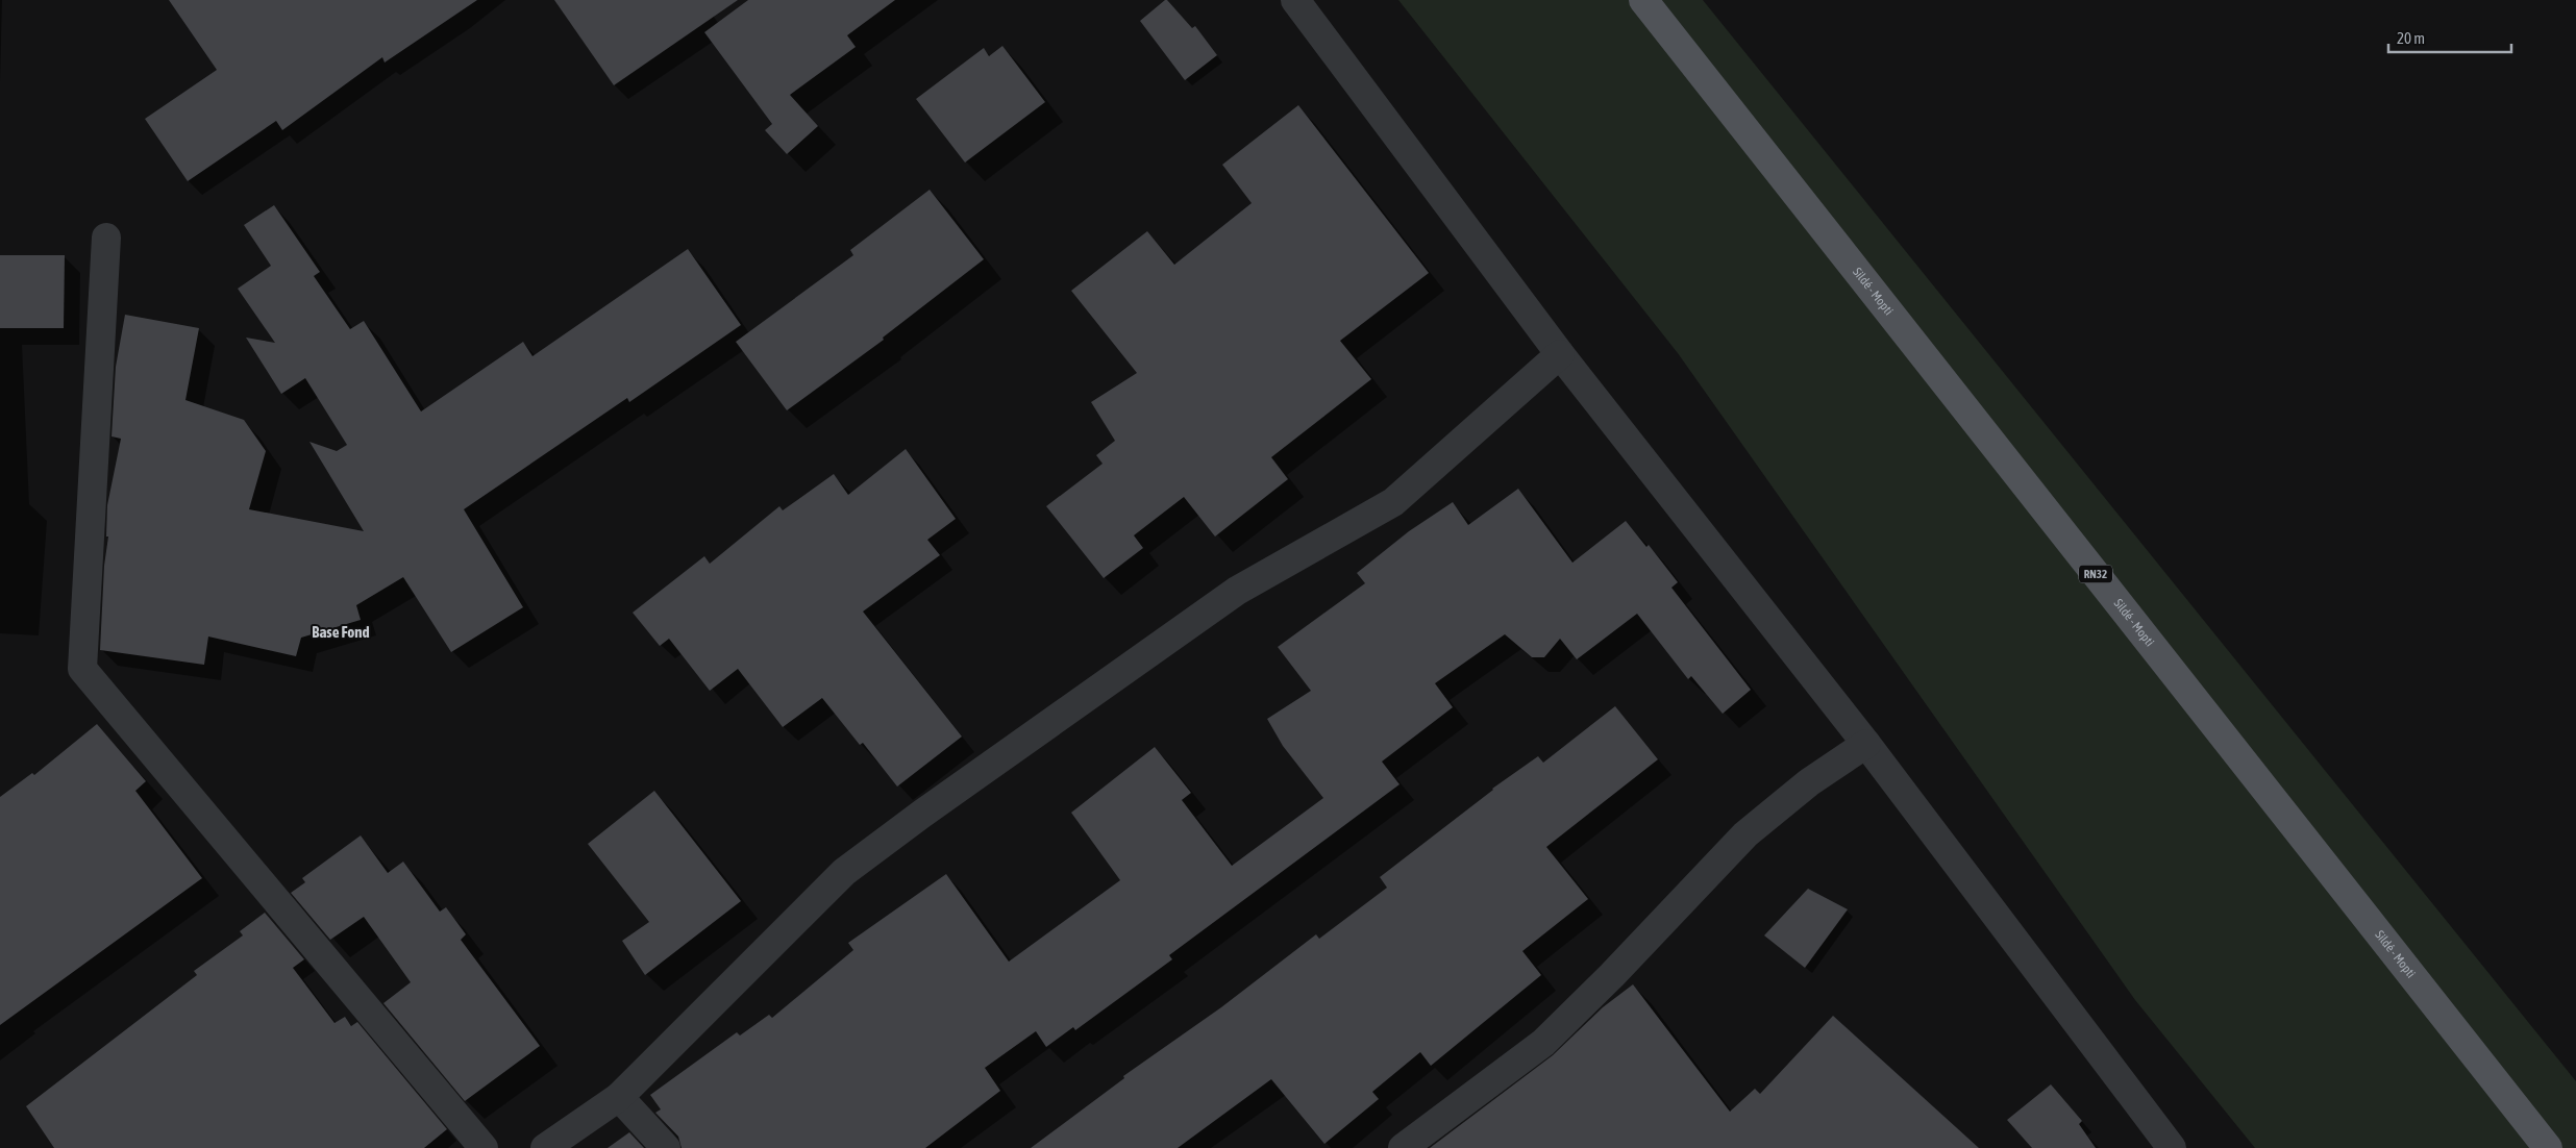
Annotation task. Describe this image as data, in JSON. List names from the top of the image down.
{
  "streets": {
    "main road": ["Sildé - Mopti", "RN32"]
  },
  "districts": ["Base Fond"],
  "scale_bar": "20 m"
}
